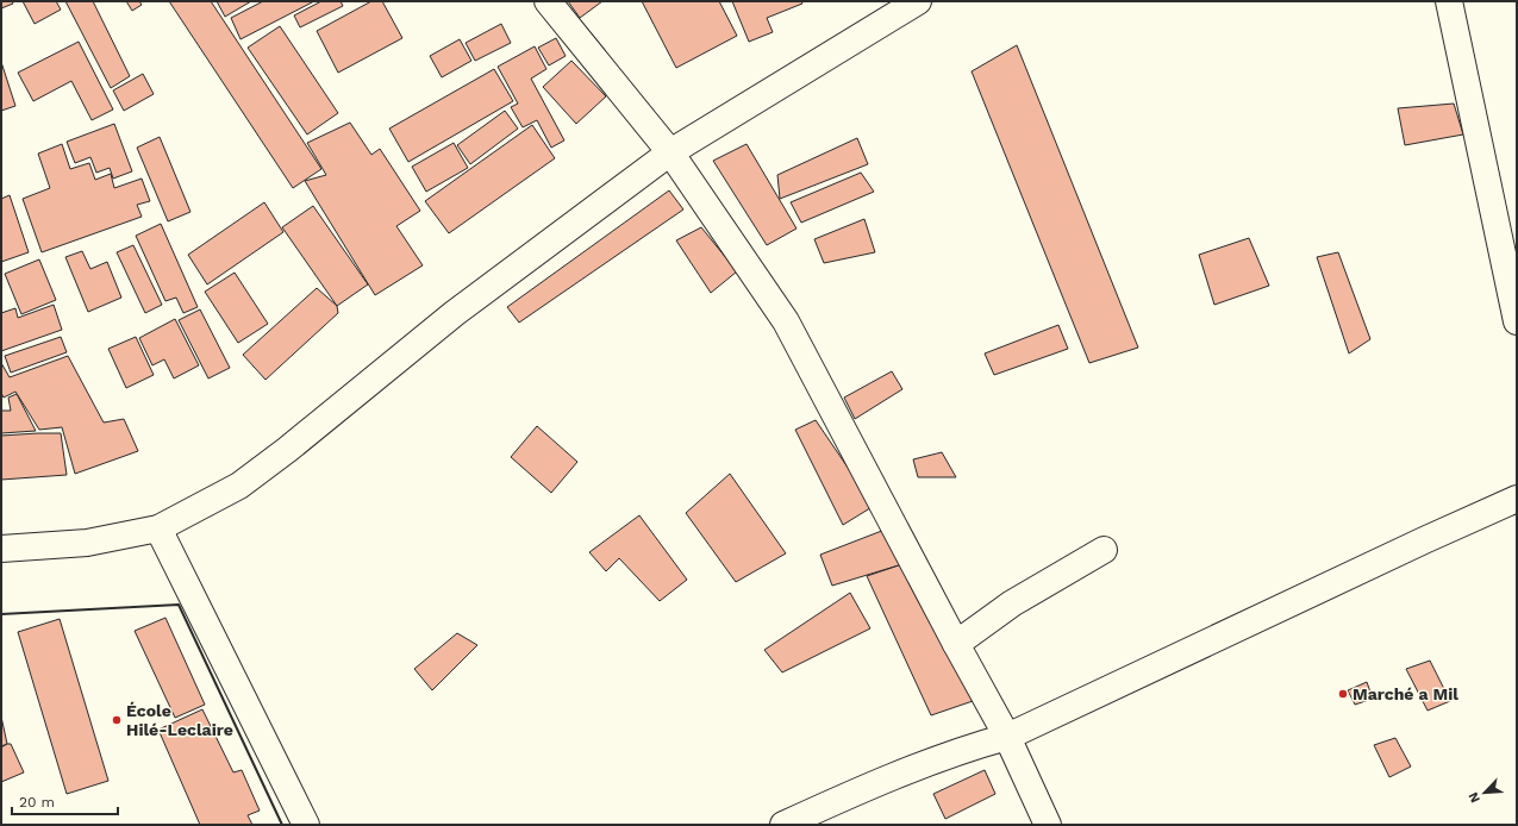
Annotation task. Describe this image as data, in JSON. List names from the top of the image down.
{
  "places": ["Marché a Mil", "École Hilé-Leclaire"],
  "scale_bar": "20 m",
  "north": "bottom left"
}
